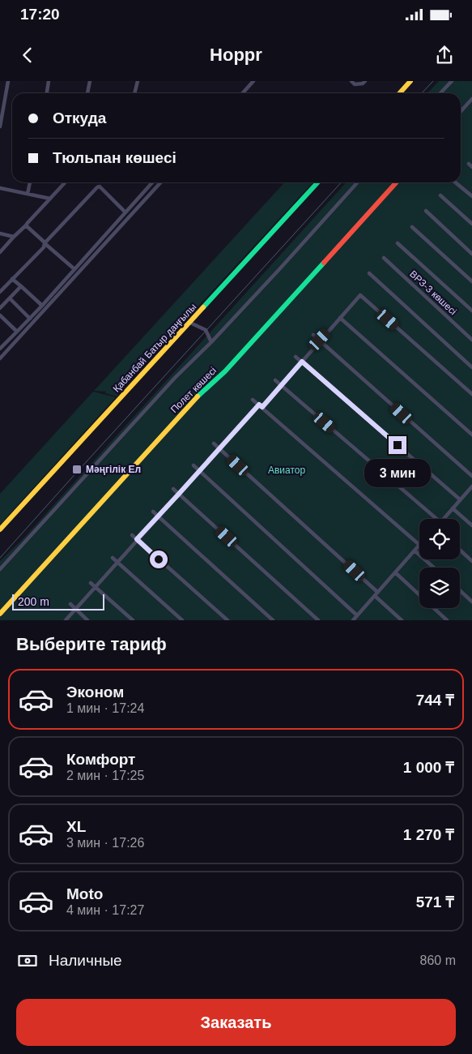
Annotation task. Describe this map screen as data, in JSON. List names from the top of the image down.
{
  "streets": {
    "street": ["ВРЗ-3 көшесі", "Қабанбай Батыр даңғылы", "Полет көшесі"]
  },
  "parks": ["Авиатор"],
  "places": {
    "transit": ["Мәңгілік Ел"]
  },
  "scale_bar": "200 m",
  "page": {
    "status": "17:20",
    "header": "Hoppr",
    "banner": ["Откуда", "Тюльпан көшесі"],
    "bubble": "3 мин",
    "scale": "200 m",
    "heading": "Выберите тариф",
    "list": [
      {
        "name": "Эконом",
        "note": "1 мин · 17:24",
        "value": "744 ₸"
      },
      {
        "name": "Комфорт",
        "note": "2 мин · 17:25",
        "value": "1 000 ₸"
      },
      {
        "name": "XL",
        "note": "3 мин · 17:26",
        "value": "1 270 ₸"
      },
      {
        "name": "Moto",
        "note": "4 мин · 17:27",
        "value": "571 ₸"
      }
    ],
    "pay": ["Наличные", "860 m"],
    "buttons": "Заказать"
  }
}
